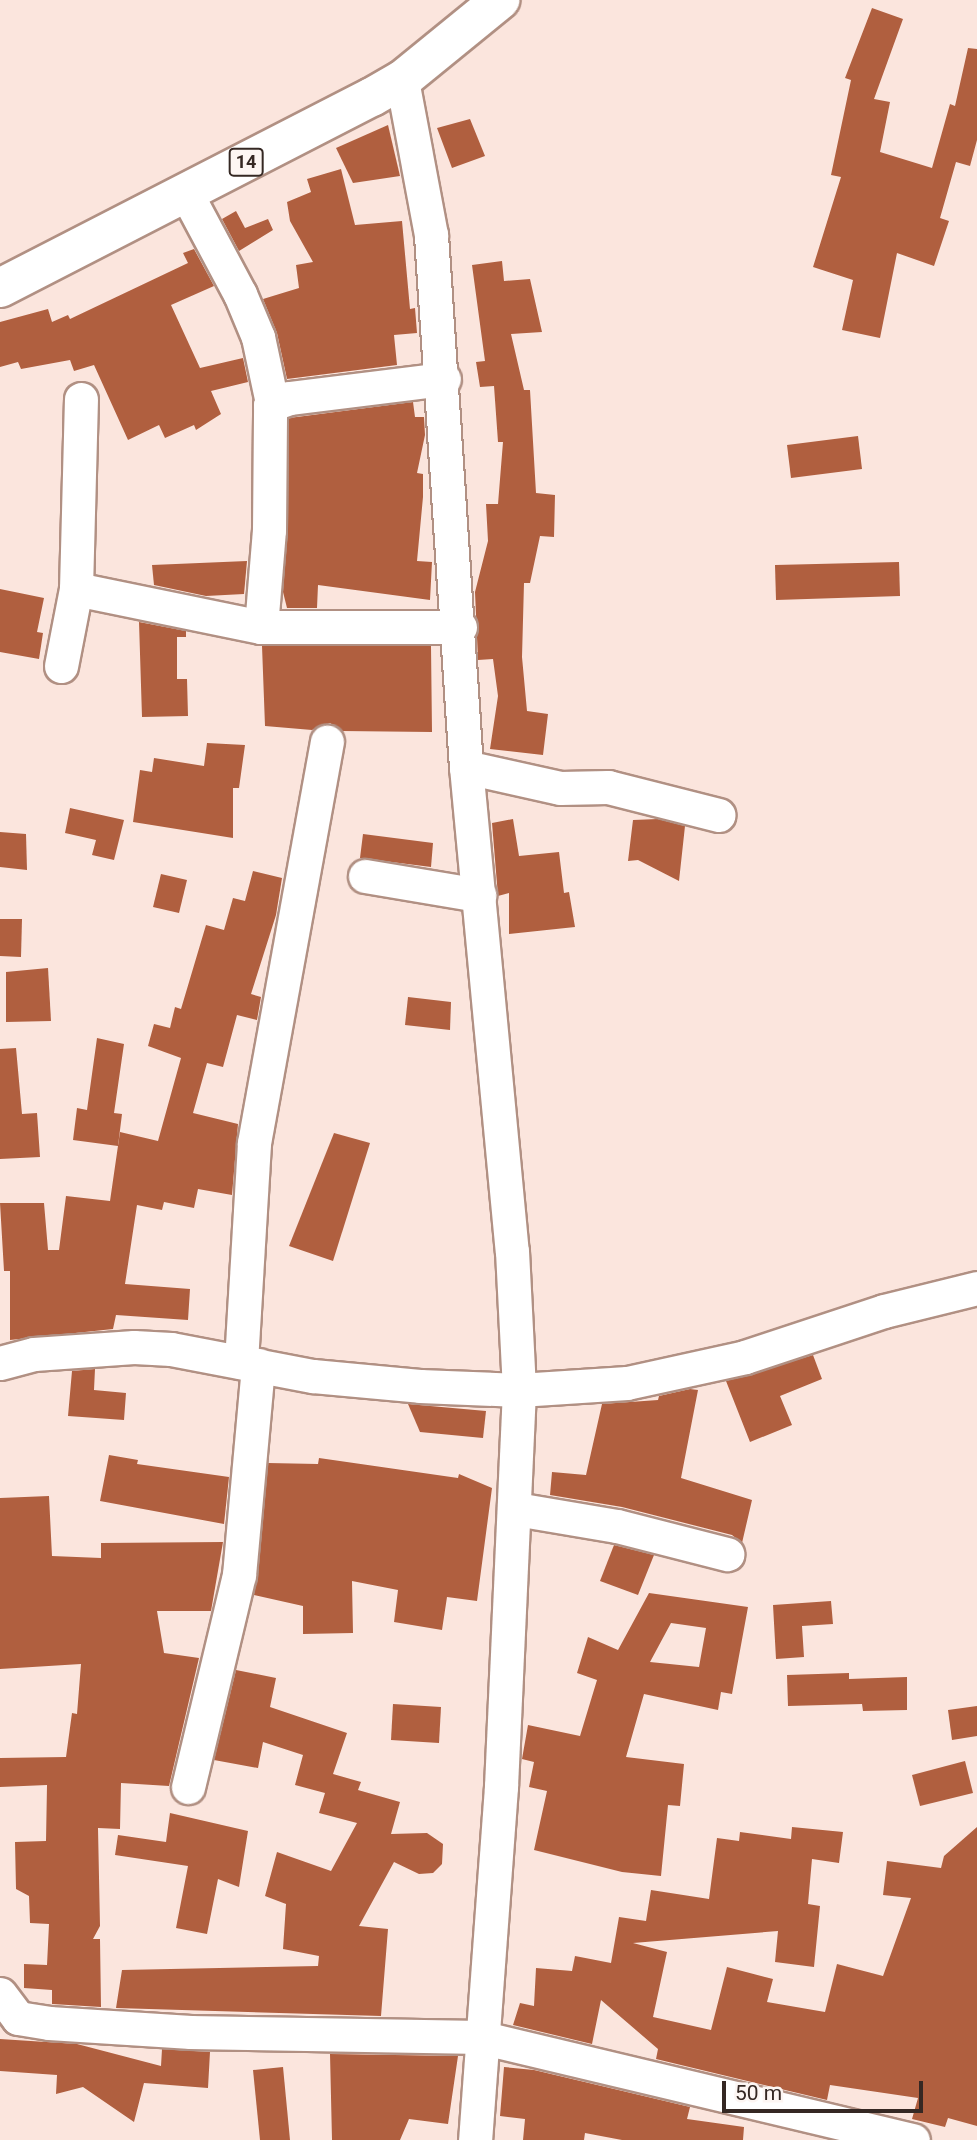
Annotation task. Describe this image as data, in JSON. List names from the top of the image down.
{
  "streets": {
    "highway": ["14"]
  },
  "scale_bar": "50 m"
}
